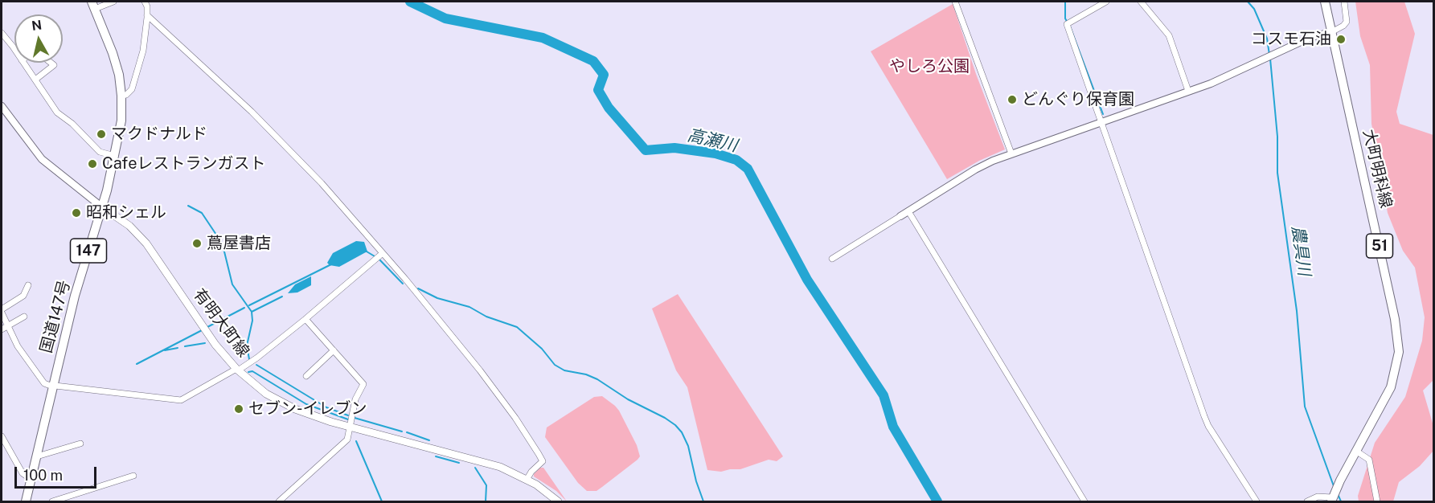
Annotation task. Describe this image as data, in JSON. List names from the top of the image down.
{
  "streets": {
    "main road": [
      "大町明科線",
      "51",
      "147",
      "国道147号",
      "有明大町線"
    ]
  },
  "crossings": [
    ["国道147号", "有明大町線"]
  ],
  "water": ["高瀬川", "農具川"],
  "parks": ["やしろ公園"],
  "places": [
    "コスモ石油",
    "どんぐり保育園",
    "マクドナルド",
    "Cafeレストランガスト",
    "昭和シェル",
    "蔦屋書店",
    "セブン-イレブン"
  ],
  "scale_bar": "100 m",
  "north": "top"
}
